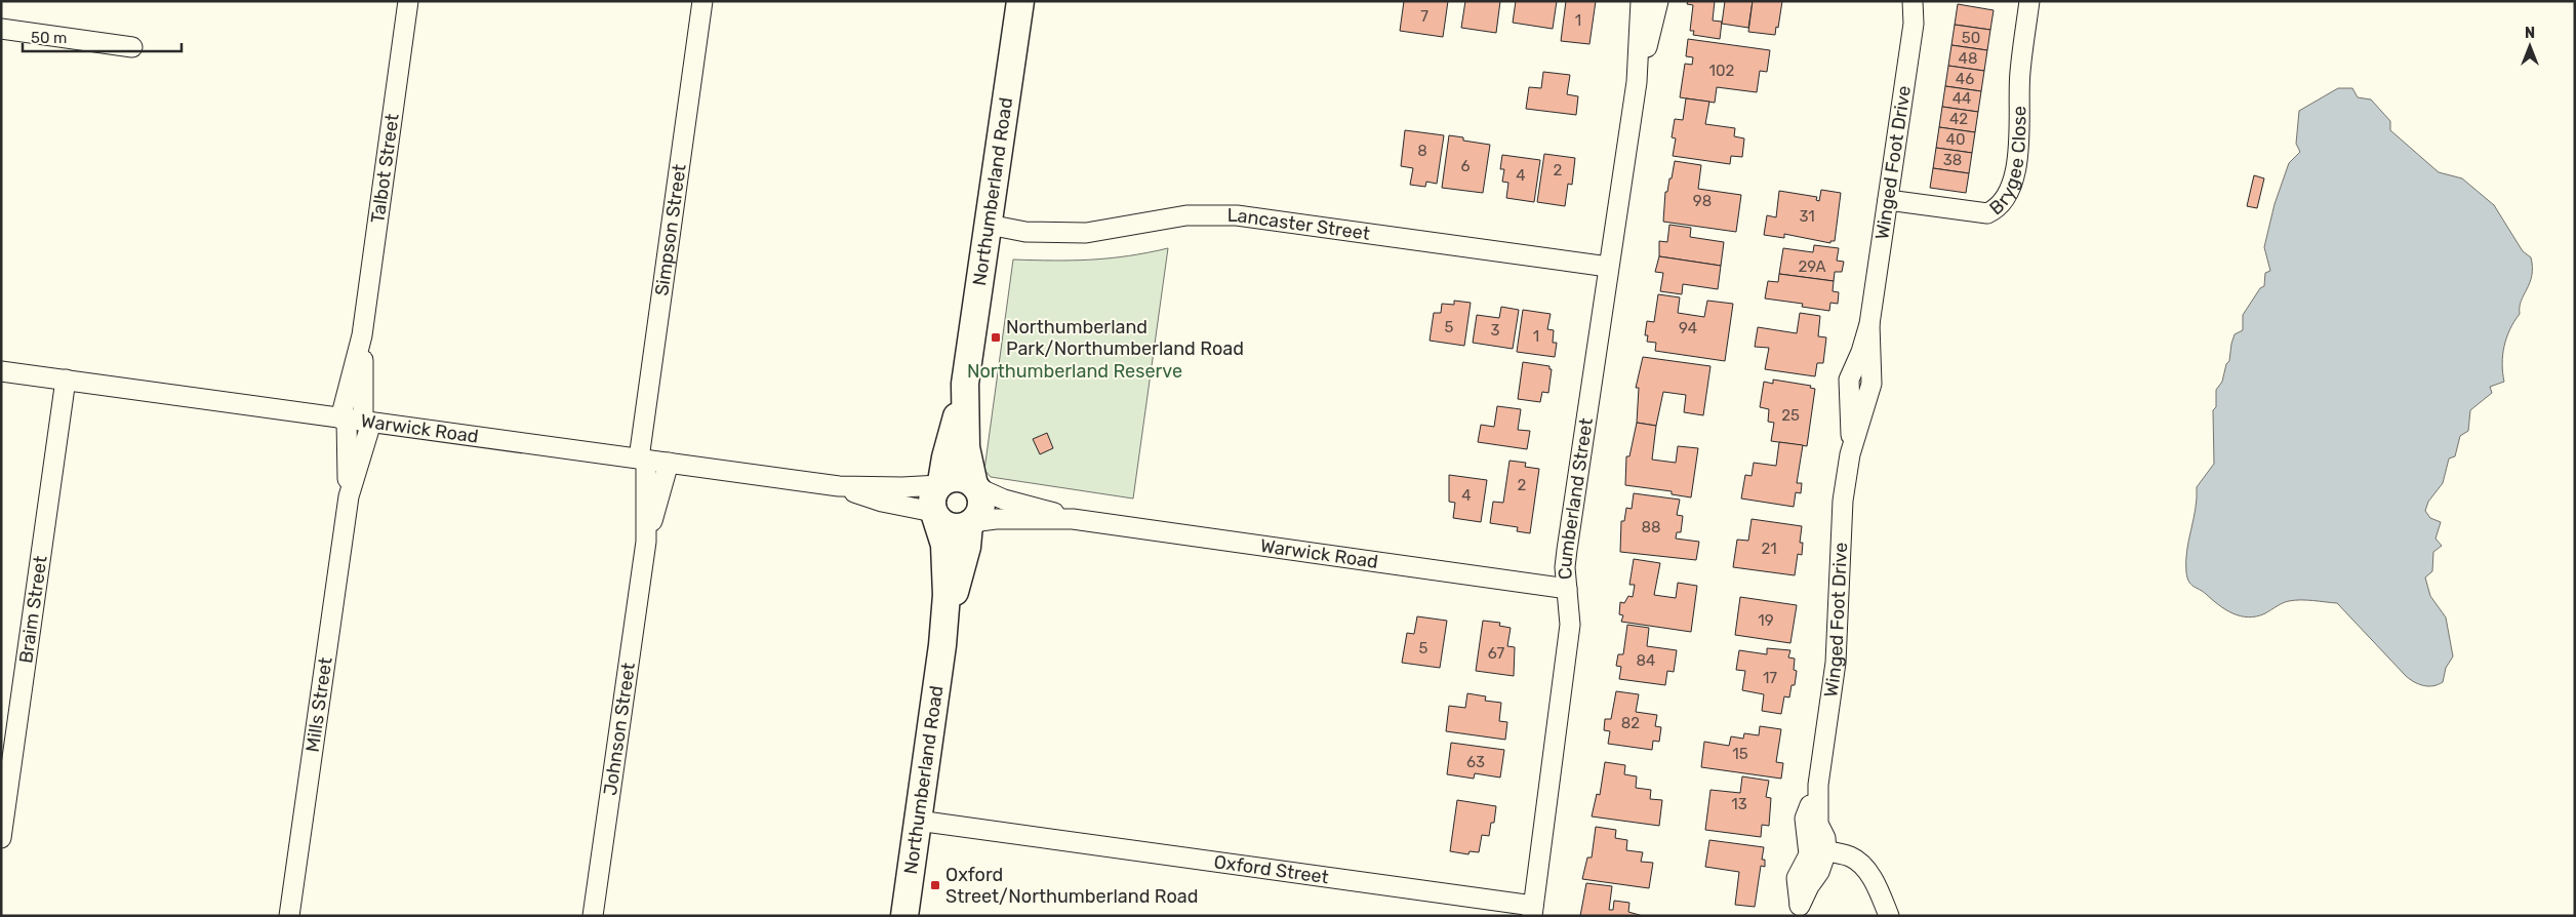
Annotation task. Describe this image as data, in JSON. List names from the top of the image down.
{
  "streets": {
    "street": [
      "Brygee Close",
      "Winged Foot Drive",
      "Talbot Street",
      "Northumberland Road",
      "Lancaster Street",
      "Simpson Street",
      "Warwick Road",
      "Cumberland Street",
      "Braim Street",
      "Mills Street",
      "Johnson Street",
      "Oxford Street"
    ]
  },
  "crossings": [
    ["Brygee Close", "Winged Foot Drive"],
    ["Talbot Street", "Warwick Road"],
    ["Talbot Street", "Mills Street"],
    ["Northumberland Road", "Lancaster Street"],
    ["Northumberland Road", "Warwick Road"],
    ["Northumberland Road", "Oxford Street"],
    ["Lancaster Street", "Cumberland Street"],
    ["Simpson Street", "Warwick Road"],
    ["Simpson Street", "Johnson Street"],
    ["Warwick Road", "Cumberland Street"],
    ["Warwick Road", "Braim Street"],
    ["Warwick Road", "Mills Street"],
    ["Warwick Road", "Johnson Street"],
    ["Cumberland Street", "Oxford Street"]
  ],
  "parks": ["Northumberland Reserve"],
  "places": {
    "transit": ["Northumberland Park/Northumberland Road", "Oxford Street/Northumberland Road"]
  },
  "house_numbers": [
    "7",
    "1",
    "50",
    "48",
    "102",
    "46",
    "44",
    "42",
    "40",
    "8",
    "38",
    "6",
    "2",
    "4",
    "98",
    "31",
    "29A",
    "5",
    "94",
    "3",
    "1",
    "25",
    "2",
    "4",
    "88",
    "21",
    "19",
    "5",
    "67",
    "84",
    "17",
    "82",
    "15",
    "63",
    "13"
  ],
  "scale_bar": "50 m",
  "north": "top"
}
